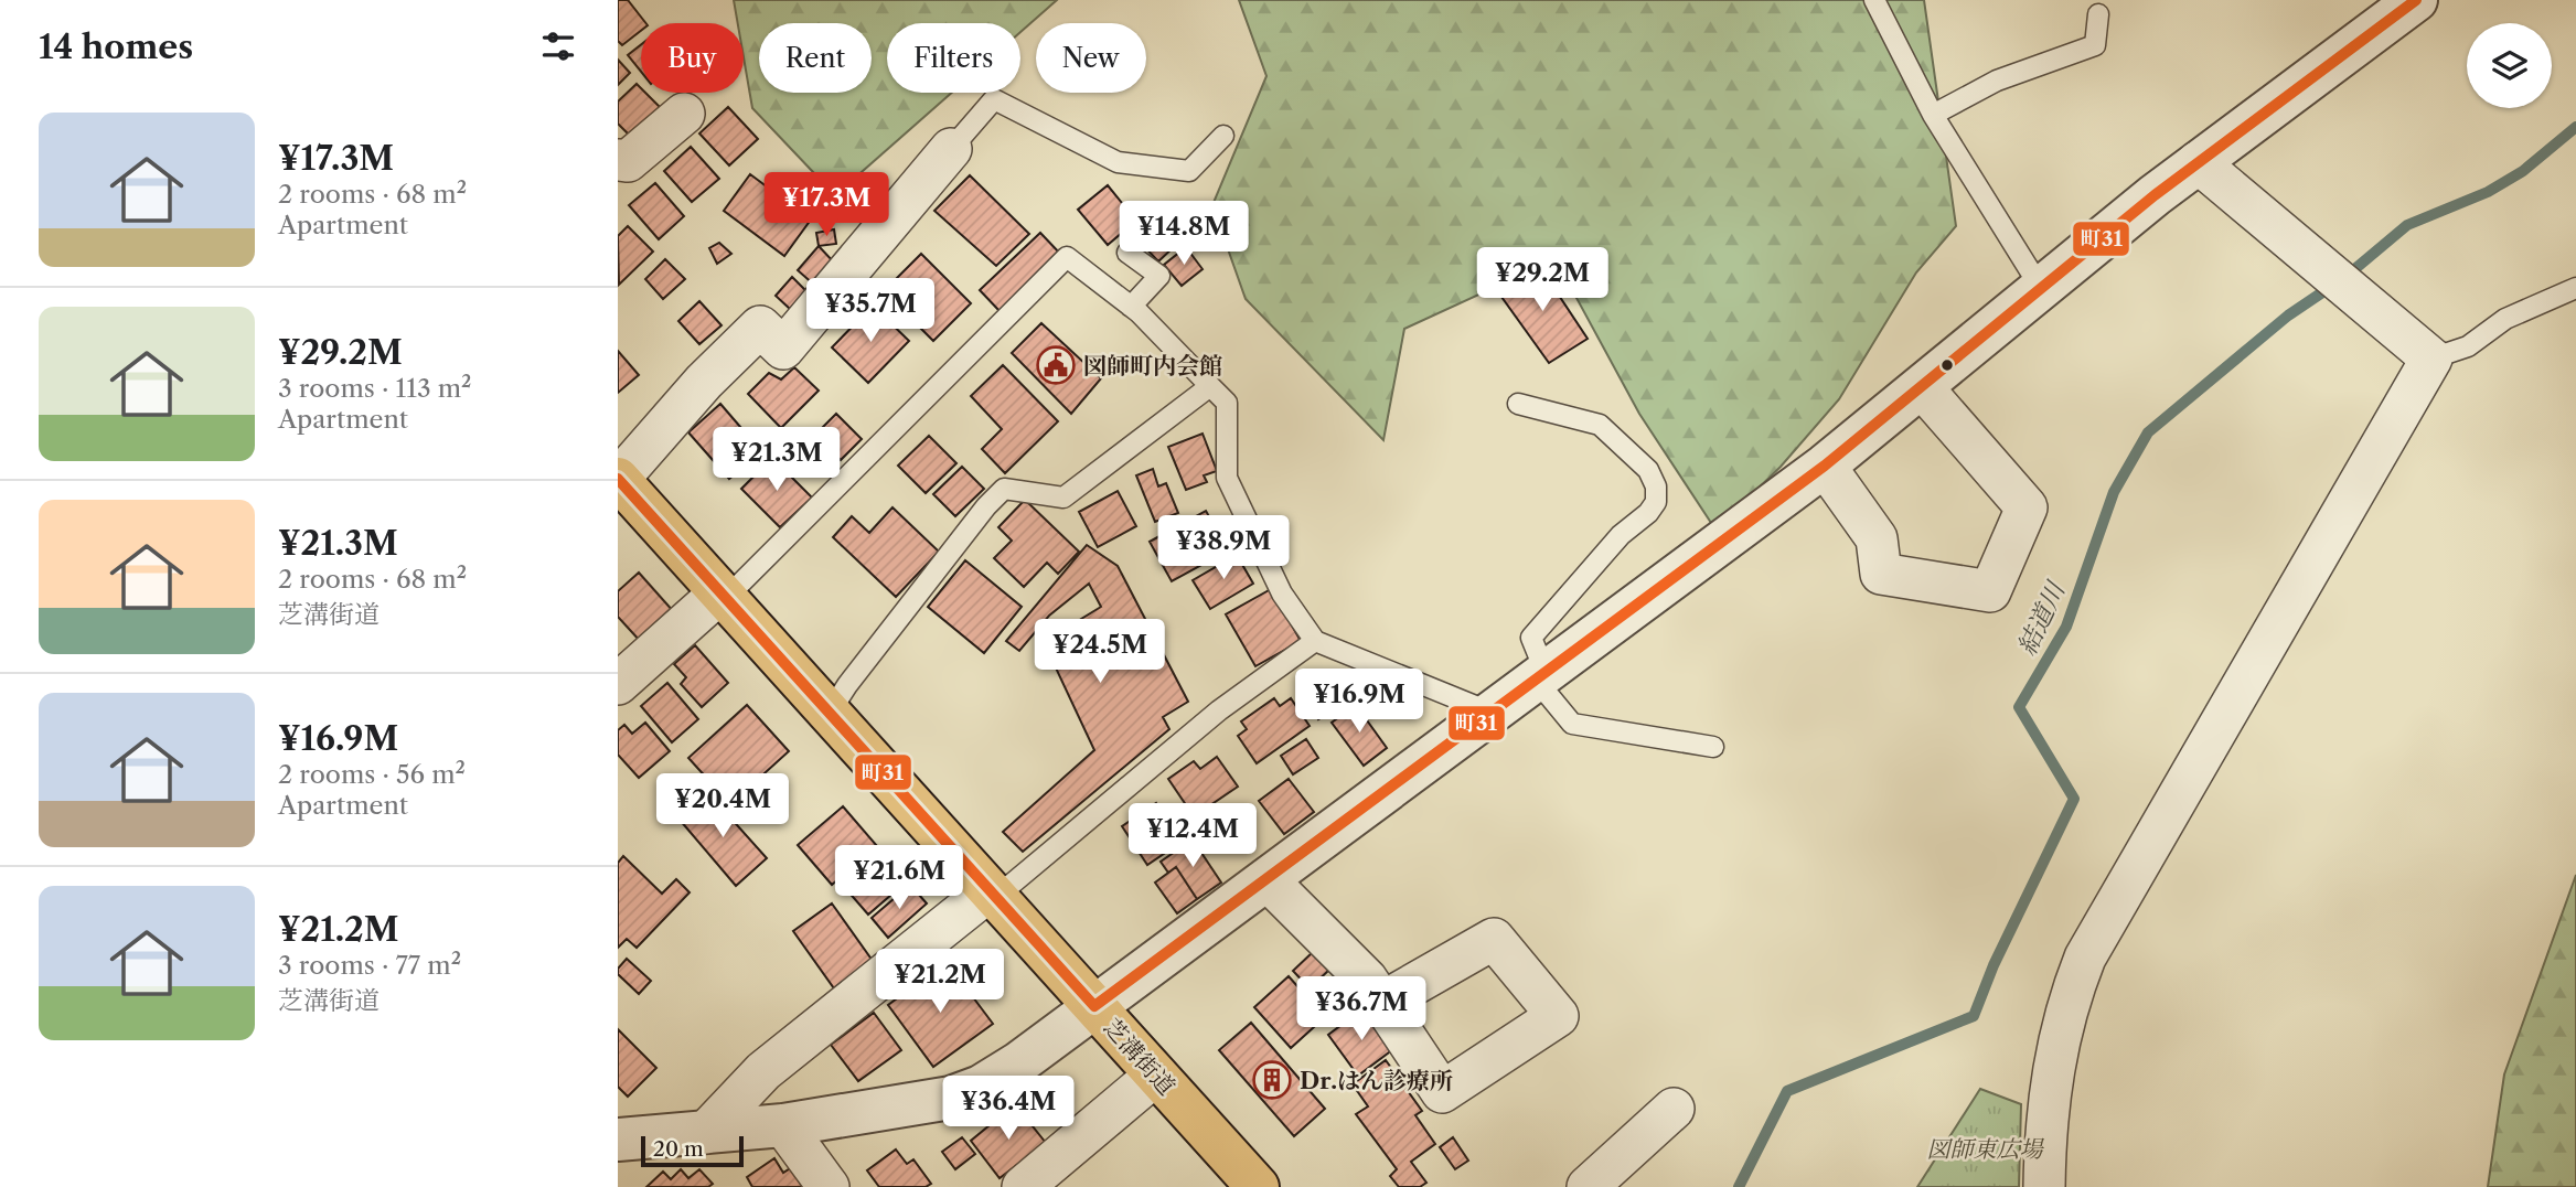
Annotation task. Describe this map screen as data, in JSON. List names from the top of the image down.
{
  "streets": {
    "main road": ["芝溝街道"]
  },
  "water": ["結道川"],
  "parks": ["図師東広場"],
  "places": {
    "public building": ["図師町内会館"],
    "building": ["Dr.はん診療所"]
  },
  "lines": ["transit line 町31"],
  "scale_bar": "20 m",
  "page": {
    "heading": "14 homes",
    "chip": [
      "Buy",
      "Rent",
      "Filters",
      "New"
    ],
    "list": [
      {
        "name": "¥17.3M",
        "note": "2 rooms · 68 m² · Apartment"
      },
      {
        "name": "¥29.2M",
        "note": "3 rooms · 113 m² · Apartment"
      },
      {
        "name": "¥21.3M",
        "note": "2 rooms · 68 m² · 芝溝街道"
      },
      {
        "name": "¥16.9M",
        "note": "2 rooms · 56 m² · Apartment"
      },
      {
        "name": "¥21.2M",
        "note": "3 rooms · 77 m² · 芝溝街道"
      }
    ],
    "price": [
      "¥17.3M",
      "¥14.8M",
      "¥29.2M",
      "¥35.7M",
      "¥21.3M",
      "¥38.9M",
      "¥24.5M",
      "¥16.9M",
      "¥20.4M",
      "¥12.4M",
      "¥21.6M",
      "¥21.2M",
      "¥36.7M",
      "¥36.4M"
    ],
    "scale": "20 m"
  }
}
